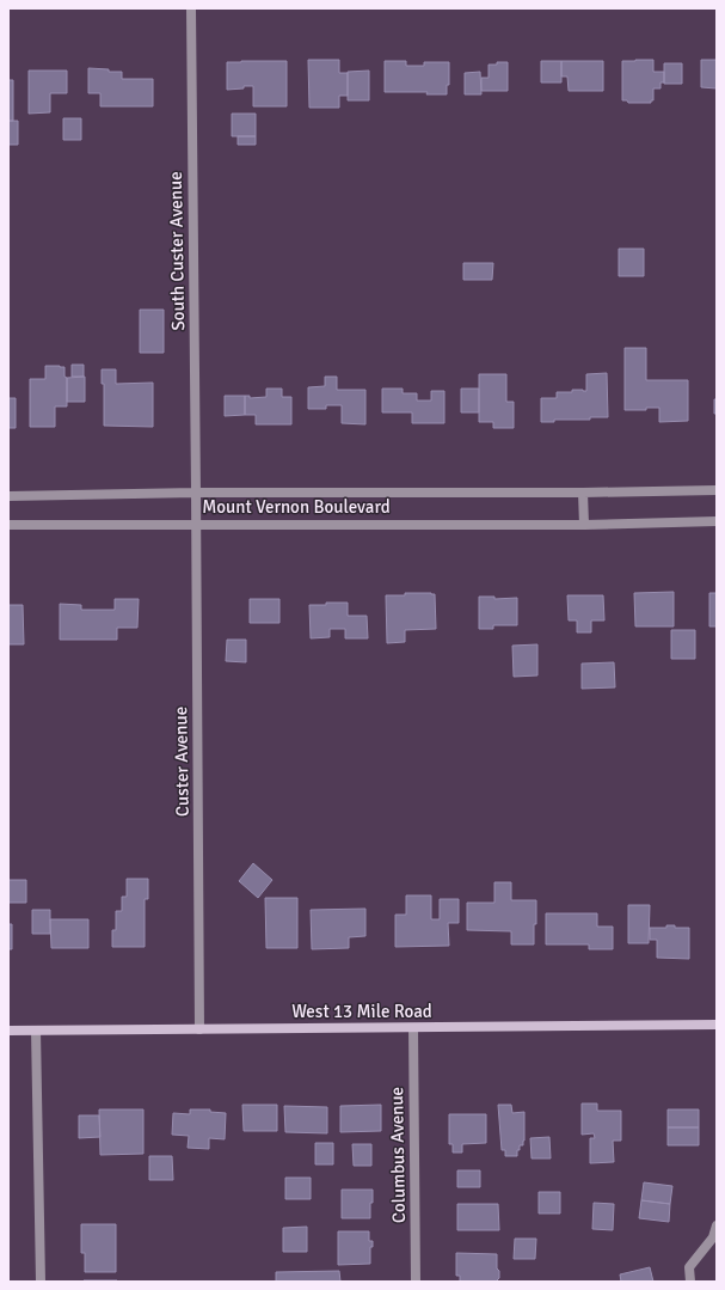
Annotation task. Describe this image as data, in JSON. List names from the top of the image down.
{
  "streets": {
    "main road": ["West 13 Mile Road"],
    "street": [
      "South Custer Avenue",
      "Mount Vernon Boulevard",
      "Custer Avenue",
      "Columbus Avenue"
    ]
  },
  "crossings": [
    ["South Custer Avenue", "Mount Vernon Boulevard"],
    ["South Custer Avenue", "Custer Avenue"],
    ["Mount Vernon Boulevard", "Custer Avenue"],
    ["Custer Avenue", "West 13 Mile Road"],
    ["West 13 Mile Road", "Columbus Avenue"]
  ]
}
